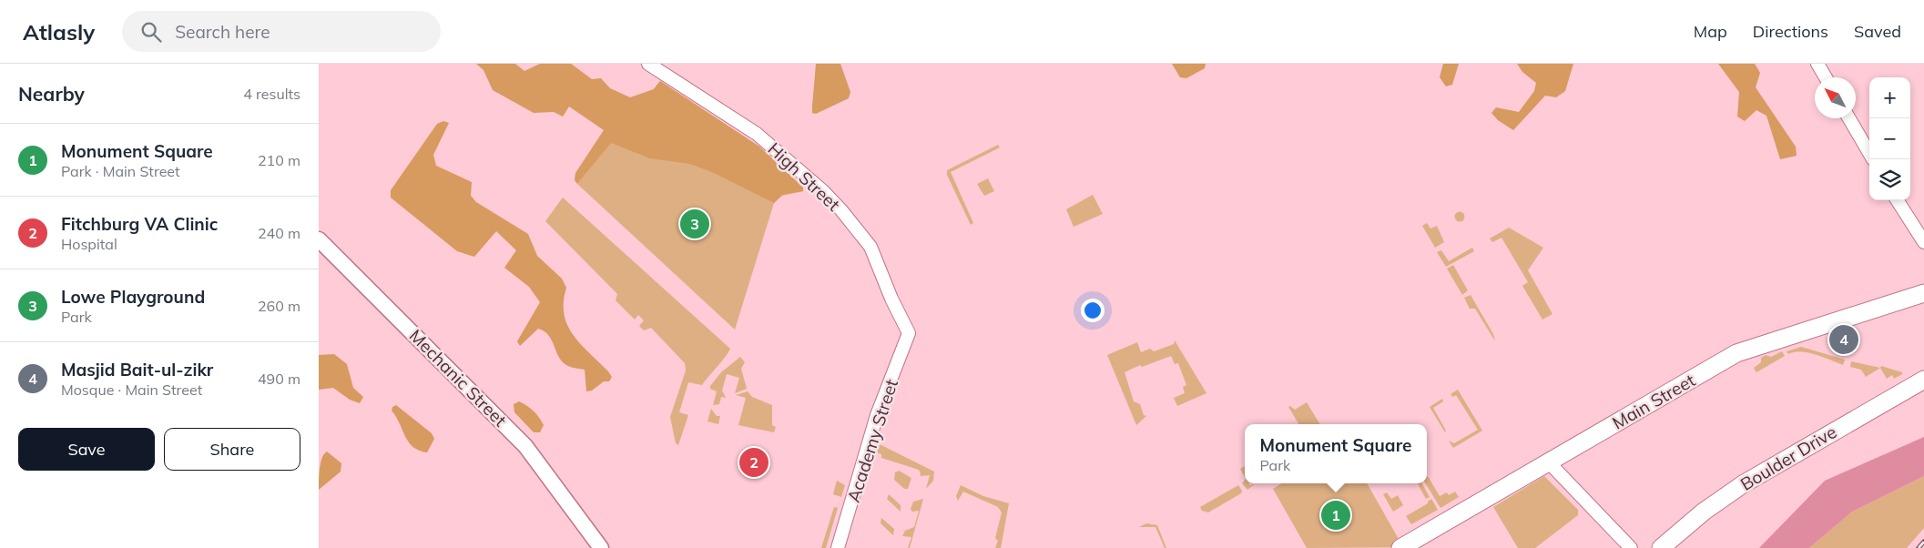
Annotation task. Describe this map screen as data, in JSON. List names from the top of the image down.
{
  "streets": {
    "highway": ["Main Street", "Boulder Drive"],
    "main road": ["High Street", "Mechanic Street", "Academy Street"]
  },
  "crossings": [
    ["High Street", "Academy Street"]
  ],
  "north": "top left",
  "page": {
    "header": "Atlasly",
    "search": "Search here",
    "nav": ["Map", "Directions", "Saved"],
    "heading": ["Nearby", "4 results"],
    "map_buttons": ["+", "−"],
    "list": [
      {
        "mark": "1",
        "name": "Monument Square",
        "note": "Park · Main Street",
        "value": "210 m"
      },
      {
        "mark": "2",
        "name": "Fitchburg VA Clinic",
        "note": "Hospital",
        "value": "240 m"
      },
      {
        "mark": "3",
        "name": "Lowe Playground",
        "note": "Park",
        "value": "260 m"
      },
      {
        "mark": "4",
        "name": "Masjid Bait-ul-zikr",
        "note": "Mosque · Main Street",
        "value": "490 m"
      }
    ],
    "pins": [
      "3",
      "4",
      "2",
      "1"
    ],
    "buttons": ["Save", "Share"],
    "popup": ["Monument Square", "Park"]
  }
}
